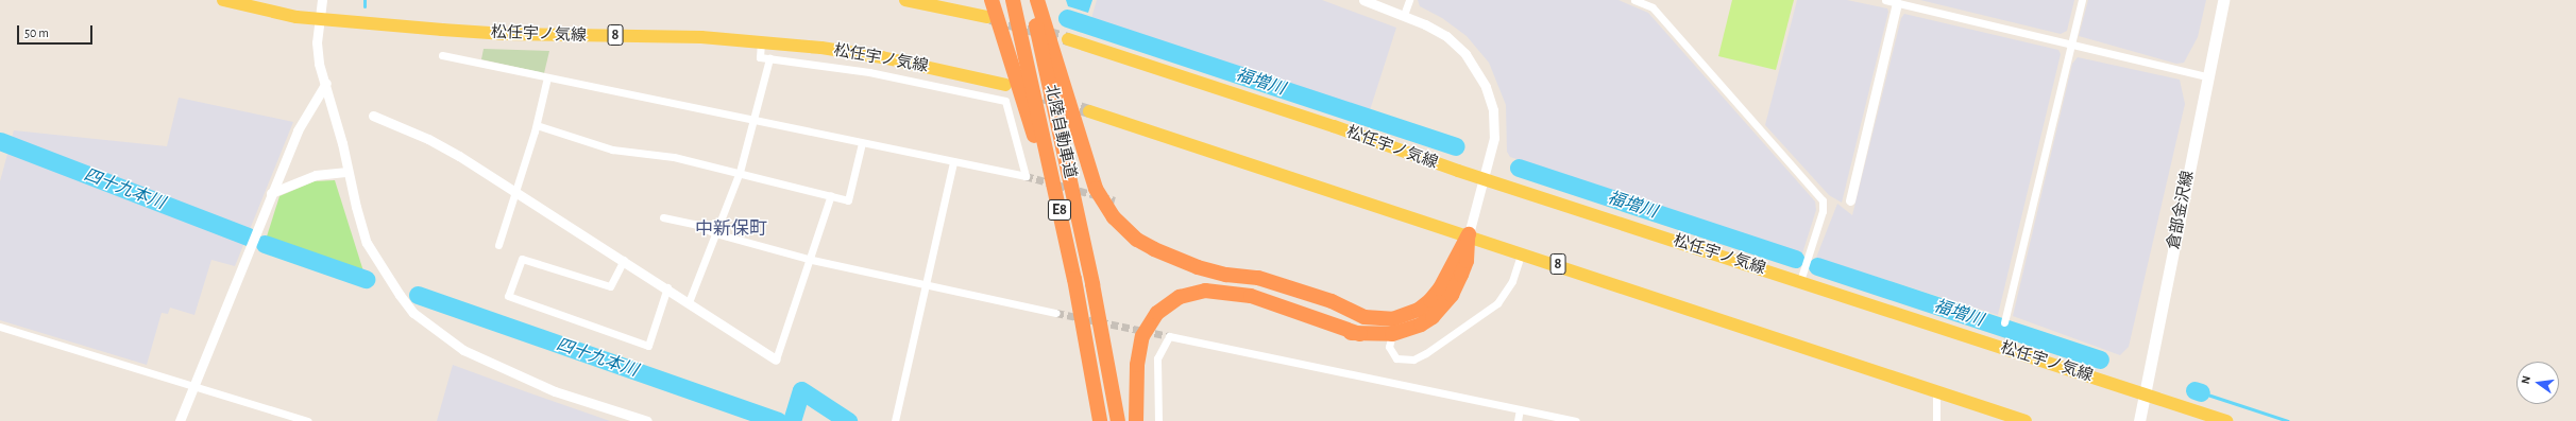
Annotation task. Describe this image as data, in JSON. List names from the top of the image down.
{
  "streets": {
    "highway": ["北陸自動車道", "E8"],
    "main road": ["松任宇ノ気線", "8", "倉部金沢線"]
  },
  "crossings": [
    ["松任宇ノ気線", "倉部金沢線"]
  ],
  "districts": ["中新保町"],
  "water": ["福増川", "四十九本川"],
  "scale_bar": "50 m",
  "north": "left"
}
